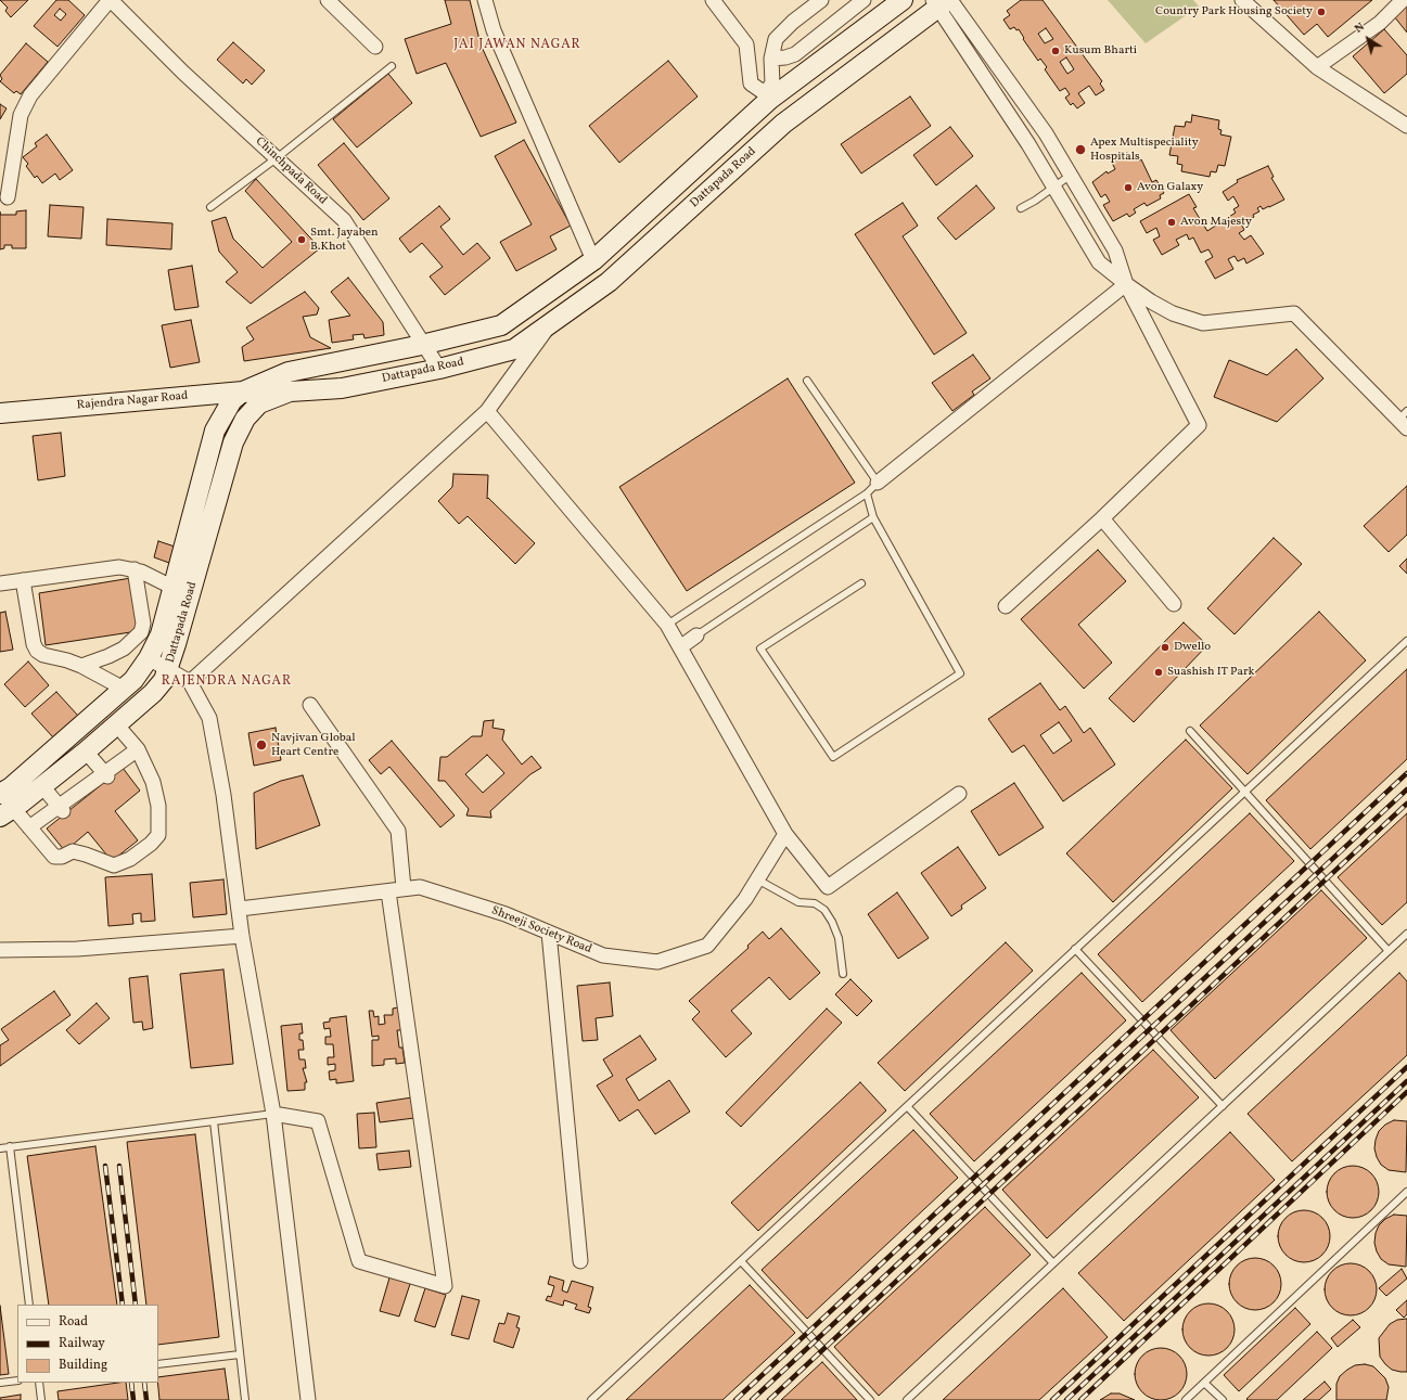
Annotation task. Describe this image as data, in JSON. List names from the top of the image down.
{
  "streets": {
    "main road": ["Dattapada Road", "Rajendra Nagar Road"],
    "street": ["Chinchpada Road", "Shreeji Society Road"]
  },
  "crossings": [
    ["Chinchpada Road", "Dattapada Road"]
  ],
  "districts": ["JAI JAWAN NAGAR", "RAJENDRA NAGAR"],
  "places": [
    "Country Park Housing Society",
    "Kusum Bharti",
    "Apex Multispeciality Hospitals",
    "Avon Galaxy",
    "Avon Majesty",
    "Smt. Jayaben B.Khot",
    "Dwello",
    "Suashish IT Park",
    "Navjivan Global Heart Centre"
  ],
  "legend": ["Road", "Railway", "Building"],
  "north": "top left"
}
